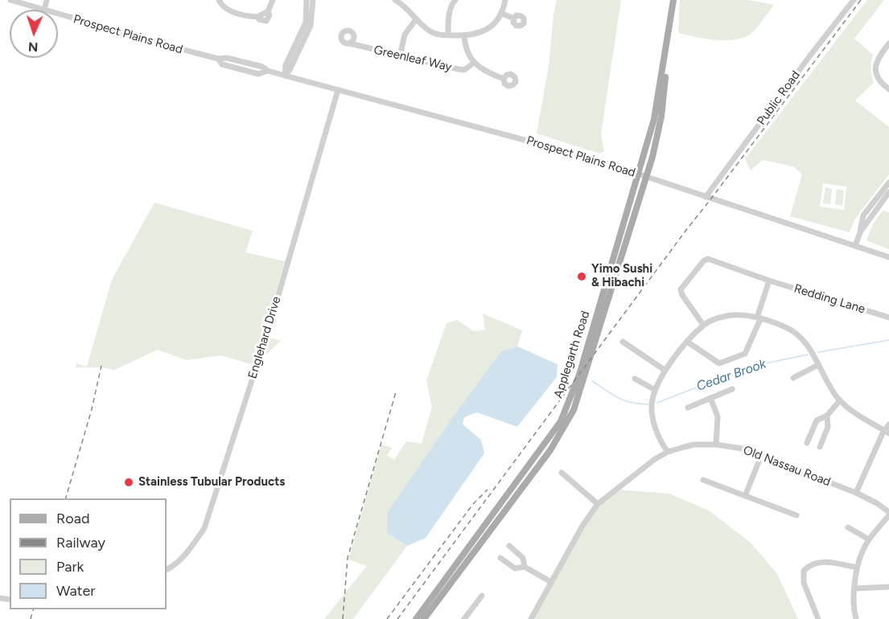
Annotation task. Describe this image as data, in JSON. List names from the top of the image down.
{
  "streets": {
    "main road": ["Applegarth Road"],
    "street": [
      "Prospect Plains Road",
      "Greenleaf Way",
      "Public Road",
      "Redding Lane",
      "Englehard Drive",
      "Old Nassau Road"
    ]
  },
  "crossings": [
    ["Prospect Plains Road", "Public Road"],
    ["Prospect Plains Road", "Englehard Drive"],
    ["Prospect Plains Road", "Applegarth Road"]
  ],
  "water": ["Cedar Brook"],
  "places": ["Yimo Sushi & Hibachi", "Stainless Tubular Products"],
  "legend": [
    "Road",
    "Railway",
    "Park",
    "Water"
  ],
  "north": "bottom"
}
